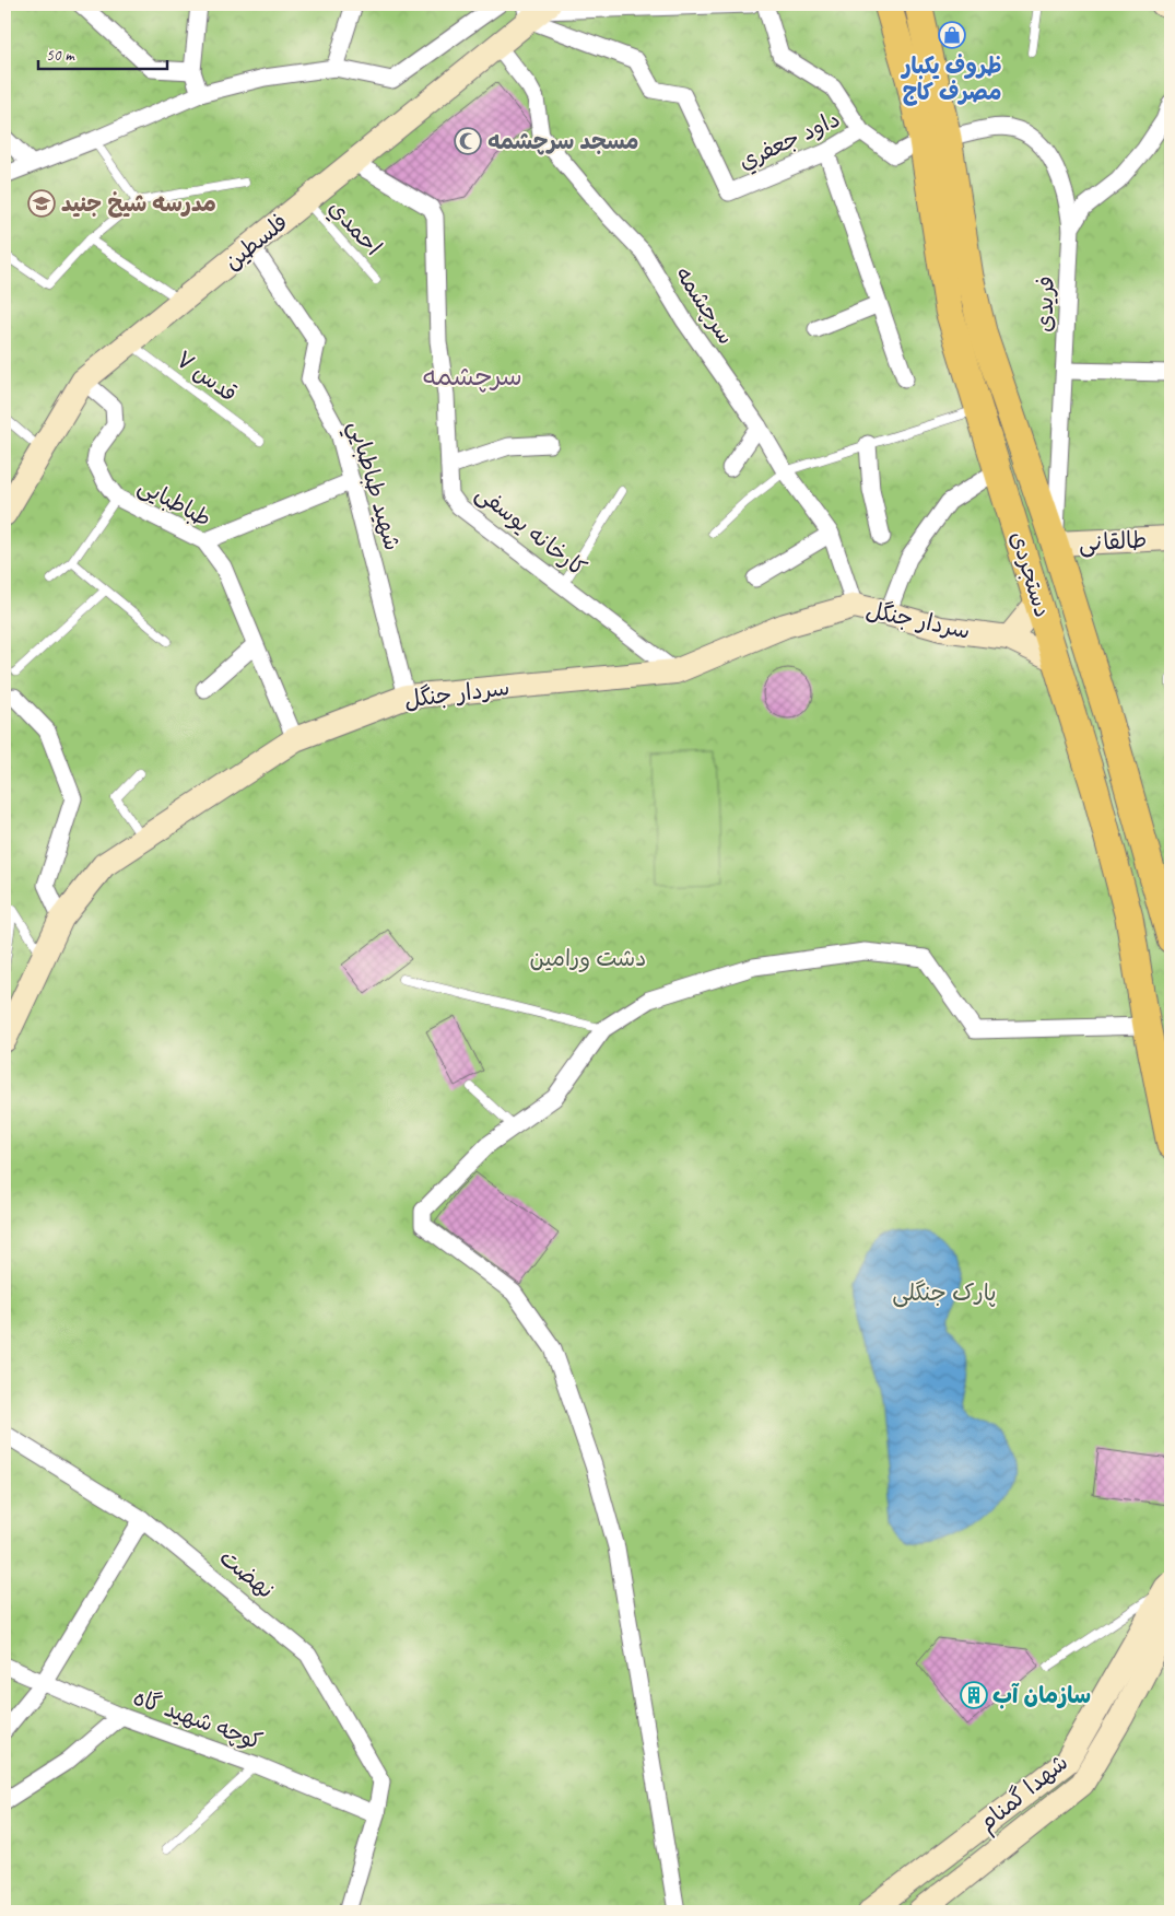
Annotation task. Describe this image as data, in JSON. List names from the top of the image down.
{
  "streets": {
    "main road": ["دستجردی"],
    "street": [
      "داود جعفري",
      "فلسطین",
      "فریدی",
      "سرچشمه",
      "شهيد طباطبايي",
      "طباطبایی",
      "کارخانه یوسفی",
      "طالقانی",
      "سردار جنگل",
      "نهضت",
      "کوچه شهید گاه",
      "شهدا گمنام"
    ],
    "lane": ["احمدي", "قدس ۷"]
  },
  "crossings": [
    ["داود جعفري", "فلسطین"],
    ["داود جعفري", "فریدی"],
    ["احمدي", "فلسطین"],
    ["فلسطین", "سرچشمه"],
    ["فلسطین", "قدس ۷"],
    ["فلسطین", "شهيد طباطبايي"],
    ["فلسطین", "طباطبایی"],
    ["فلسطین", "کارخانه یوسفی"],
    ["فریدی", "طالقانی"],
    ["فریدی", "دستجردی"],
    ["سرچشمه", "سردار جنگل"],
    ["شهيد طباطبايي", "سردار جنگل"],
    ["طباطبایی", "سردار جنگل"],
    ["کارخانه یوسفی", "سردار جنگل"],
    ["طالقانی", "دستجردی"],
    ["دستجردی", "سردار جنگل"],
    ["نهضت", "کوچه شهید گاه"]
  ],
  "districts": ["سرچشمه"],
  "parks": ["دشت ورامین", "پارک جنگلی"],
  "places": {
    "shop": ["ظروف یکبار مصرف کاج"],
    "mosque": ["مسجد سرچشمه"],
    "school or university": ["مدرسه شیخ جنید"],
    "building": ["سازمان آب"]
  },
  "scale_bar": "50 m"
}
